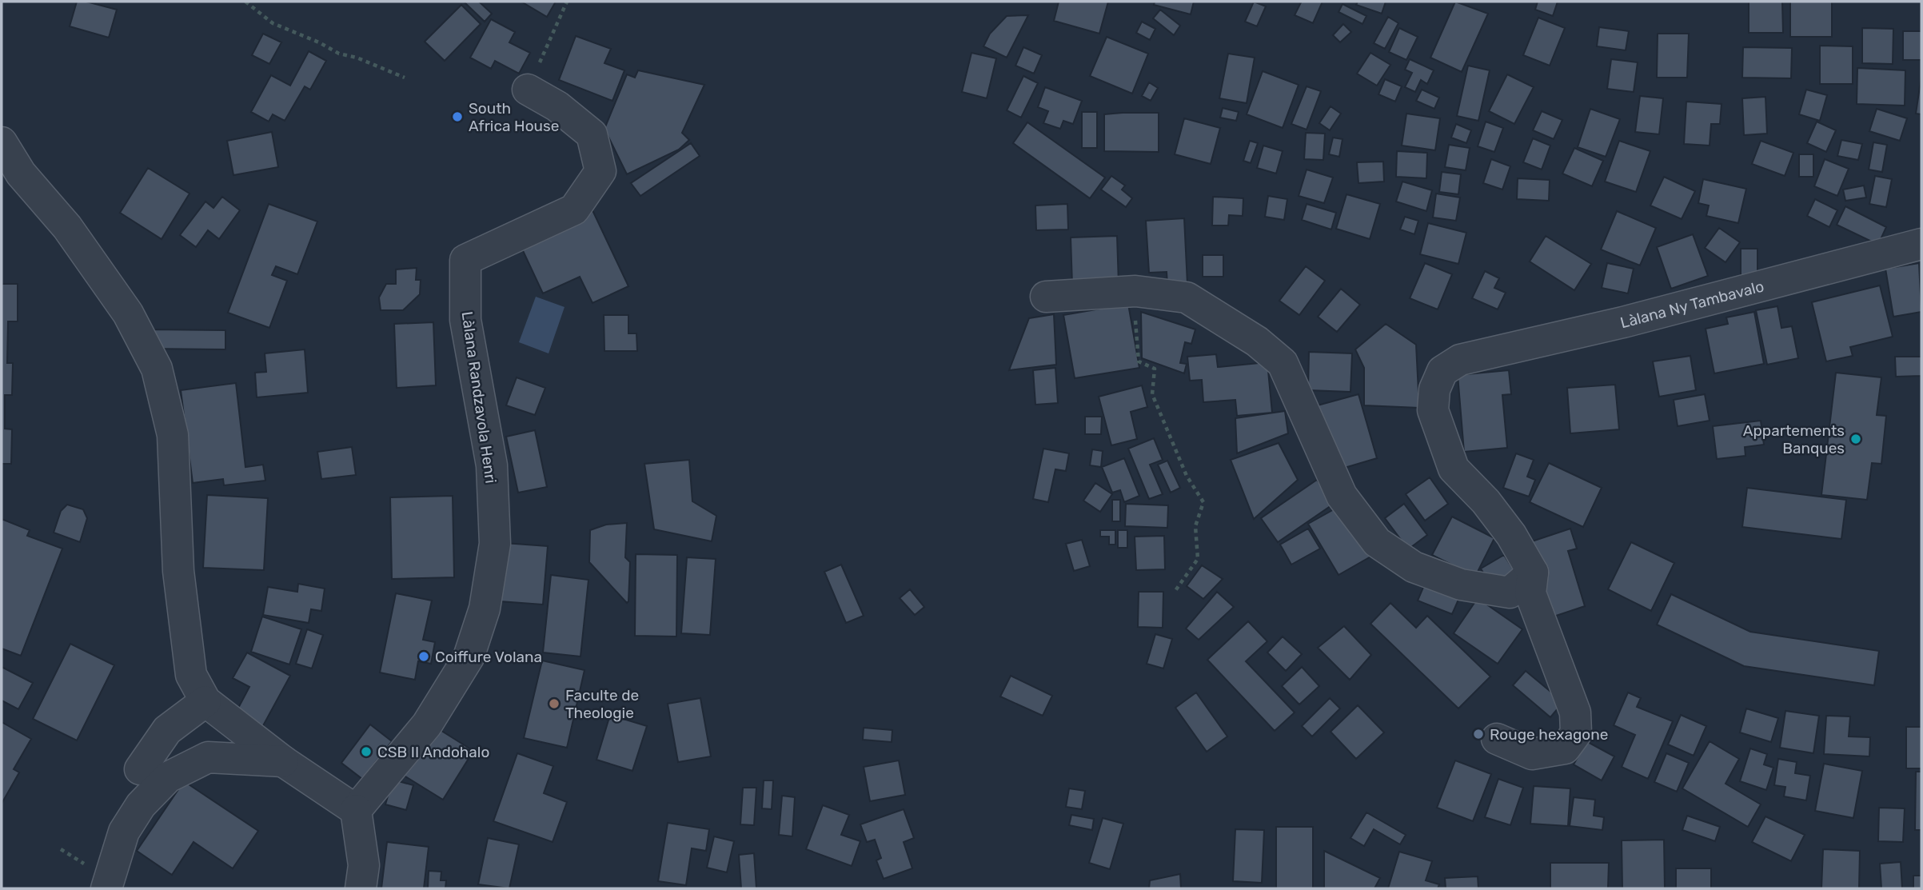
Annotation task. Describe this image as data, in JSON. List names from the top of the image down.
{
  "streets": {
    "street": ["Làlana Ny Tambavalo", "Làlana Randzavola Henri"]
  },
  "places": [
    "South Africa House",
    "Appartements Banques",
    "Coiffure Volana",
    "Faculte de Theologie",
    "Rouge hexagone",
    "CSB II Andohalo"
  ]
}
